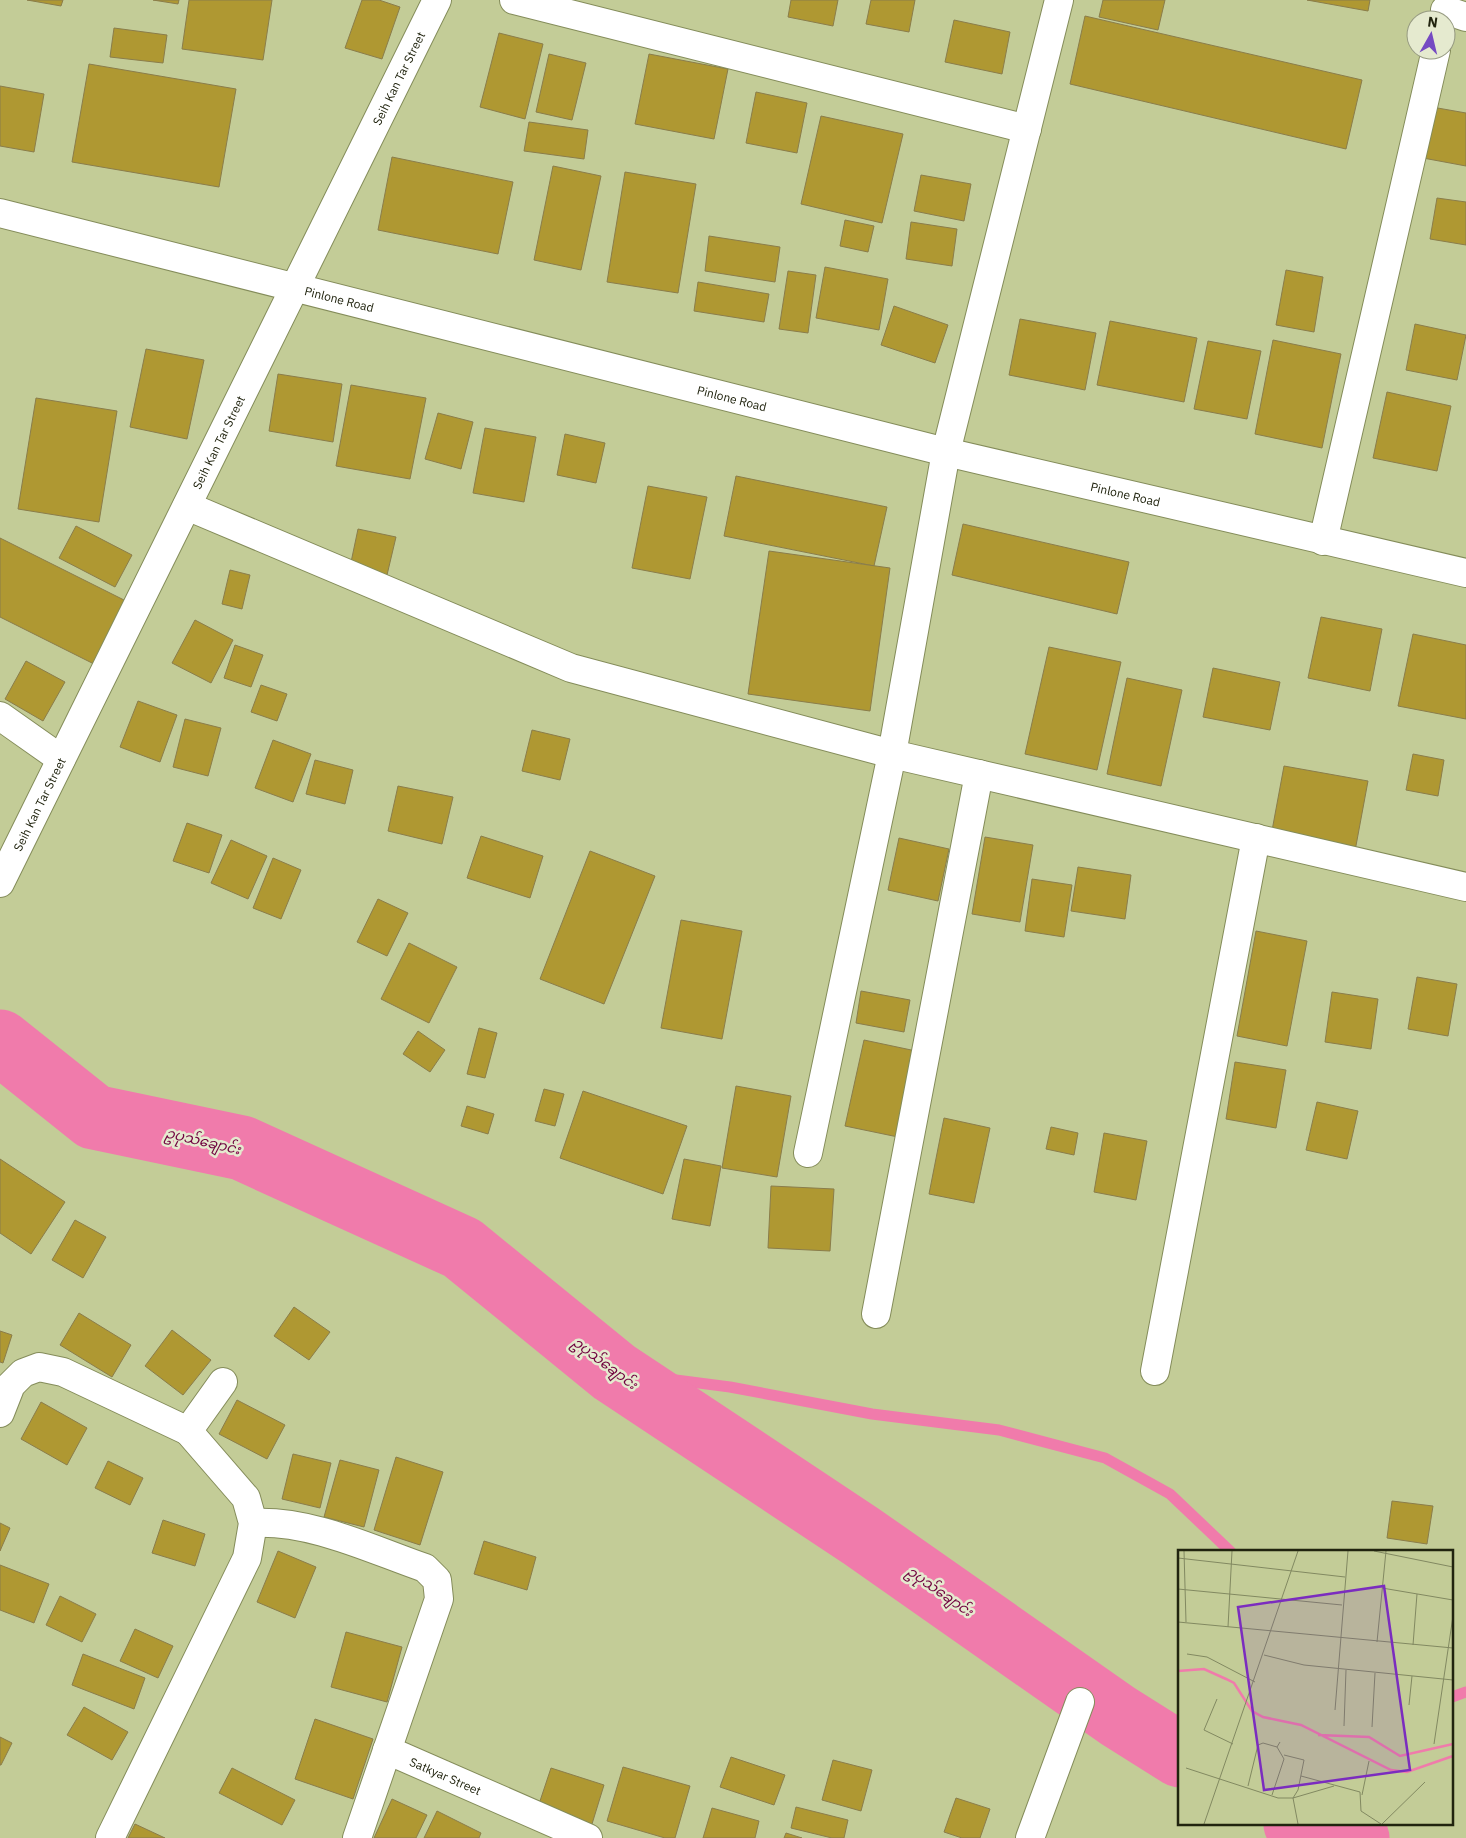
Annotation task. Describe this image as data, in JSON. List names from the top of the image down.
{
  "streets": {
    "street": ["Seih Kan Tar Street", "Pinlone Road", "Satkyar Street"]
  },
  "crossings": [
    ["Seih Kan Tar Street", "Pinlone Road"]
  ],
  "water": ["ဥပုသ်ချောင်း"],
  "north": "top"
}
